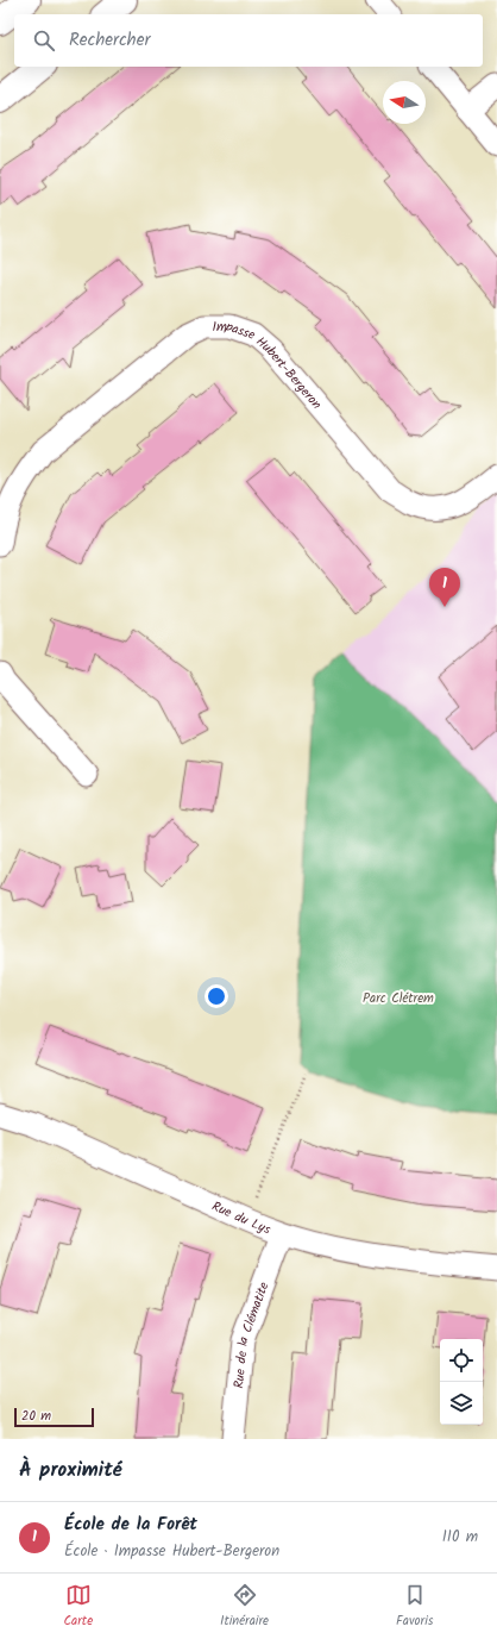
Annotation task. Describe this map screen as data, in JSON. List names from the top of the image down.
{
  "streets": {
    "street": ["Impasse Hubert-Bergeron", "Rue du Lys", "Rue de la Clématite"]
  },
  "crossings": [
    ["Rue du Lys", "Rue de la Clématite"]
  ],
  "parks": ["Parc Clétrem"],
  "scale_bar": "20 m",
  "north": "left",
  "page": {
    "search": "Rechercher",
    "pins": "1",
    "scale": "20 m",
    "heading": "À proximité",
    "list": [
      {
        "mark": "1",
        "name": "École de la Forêt",
        "note": "École · Impasse Hubert-Bergeron",
        "value": "110 m"
      }
    ],
    "nav": ["Carte", "Itinéraire", "Favoris"]
  }
}
